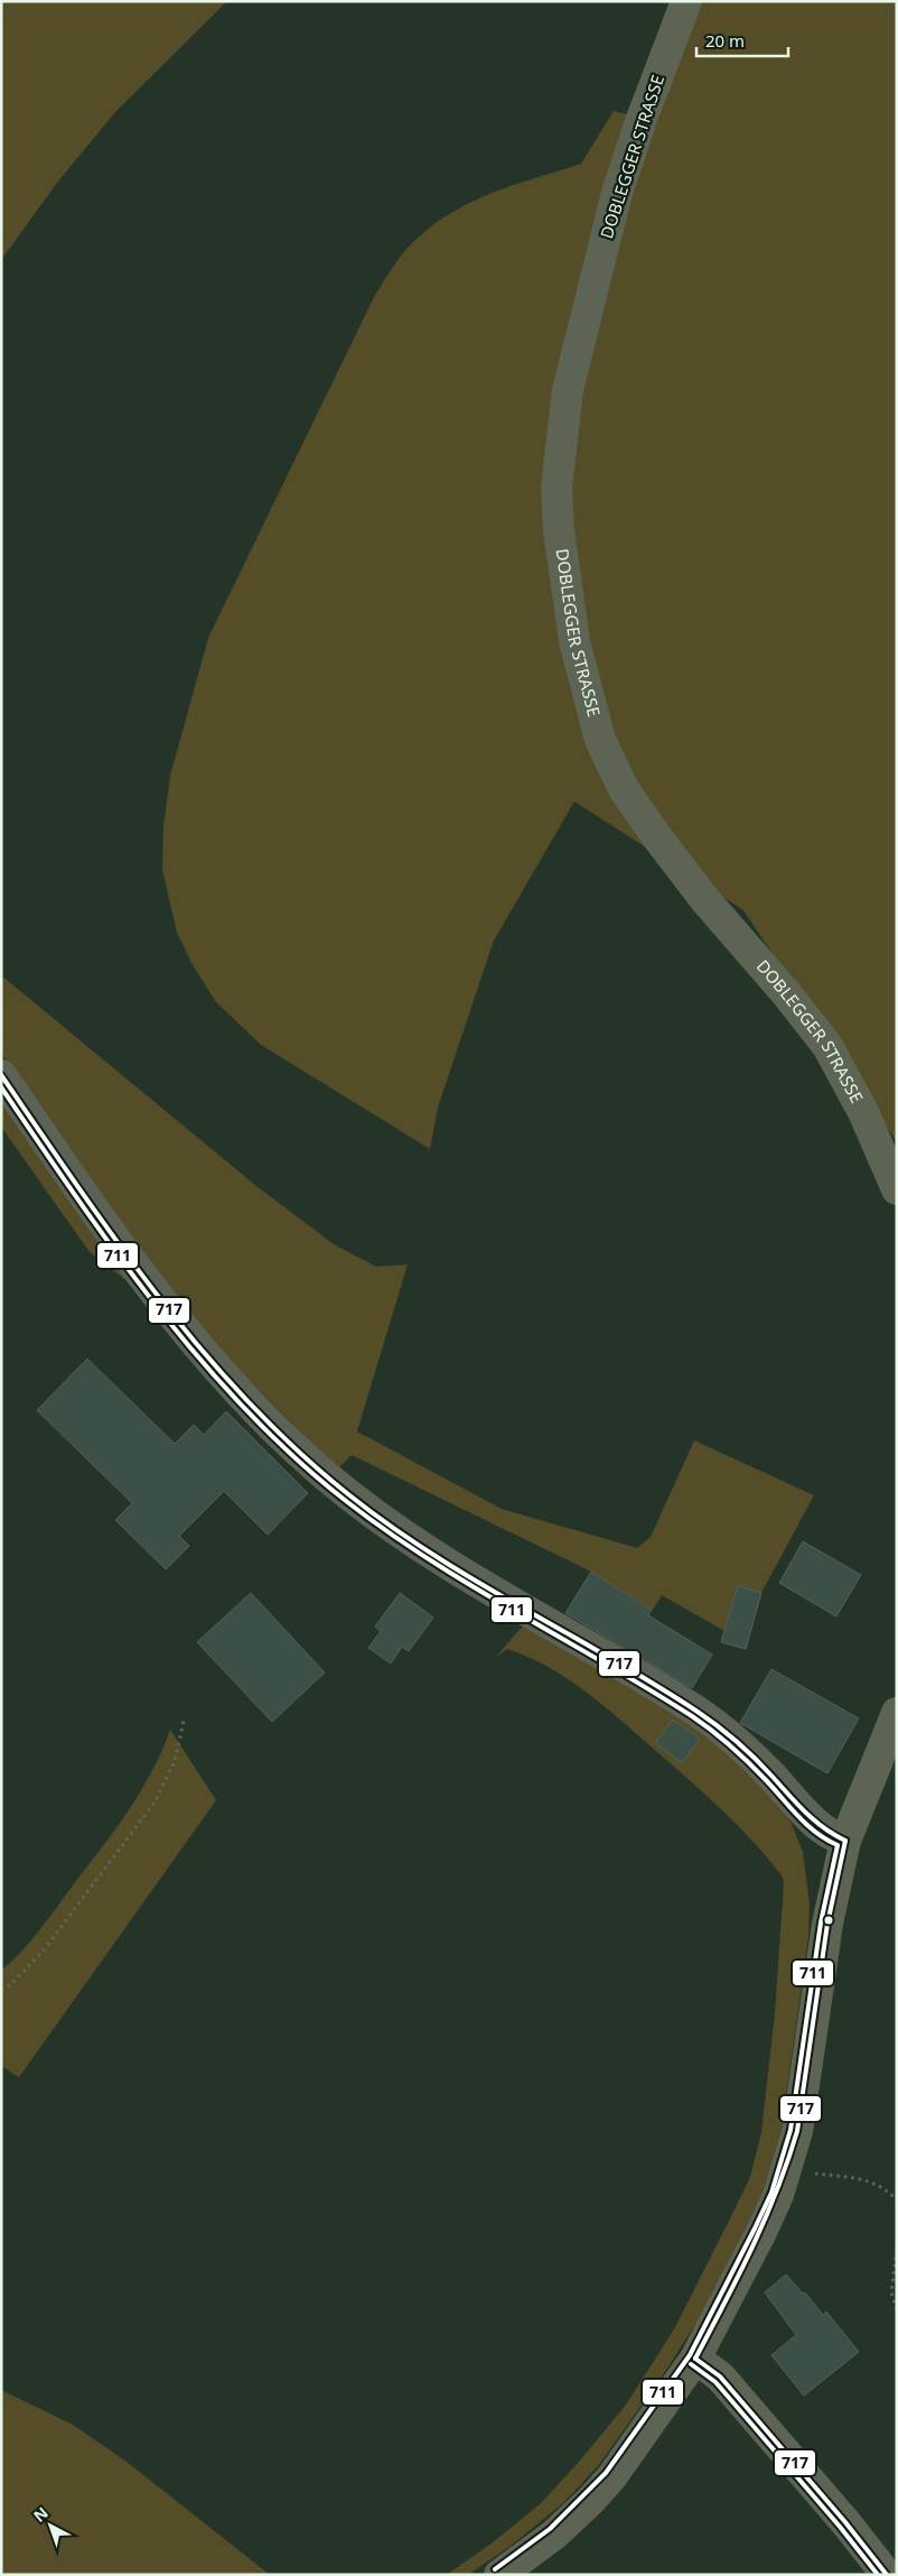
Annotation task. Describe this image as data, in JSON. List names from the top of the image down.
{
  "streets": {
    "street": ["DOBLEGGER STRASSE"]
  },
  "lines": ["transit line 717", "transit line 711"],
  "scale_bar": "20 m",
  "north": "top left"
}
